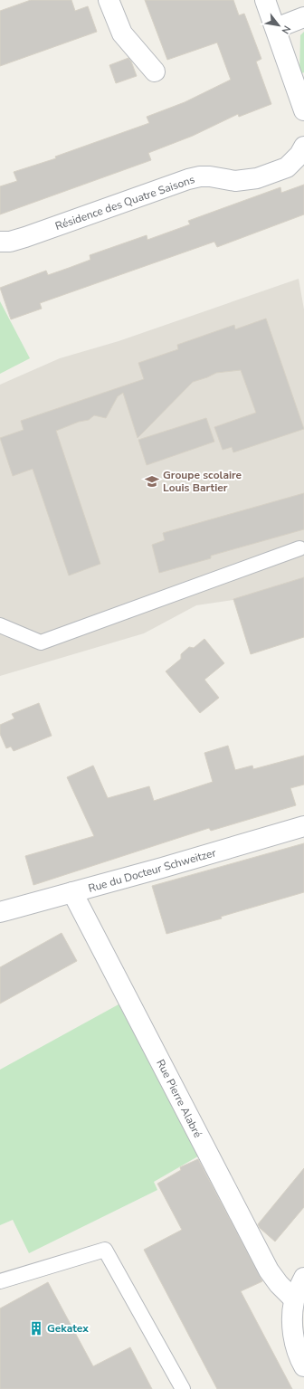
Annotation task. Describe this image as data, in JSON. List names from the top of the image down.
{
  "streets": {
    "street": ["Résidence des Quatre Saisons", "Rue du Docteur Schweitzer", "Rue Pierre Alabré"]
  },
  "crossings": [
    ["Rue du Docteur Schweitzer", "Rue Pierre Alabré"]
  ],
  "places": {
    "school or university": ["Groupe scolaire Louis Bartier"],
    "building": ["Gekatex"]
  },
  "north": "bottom right"
}
